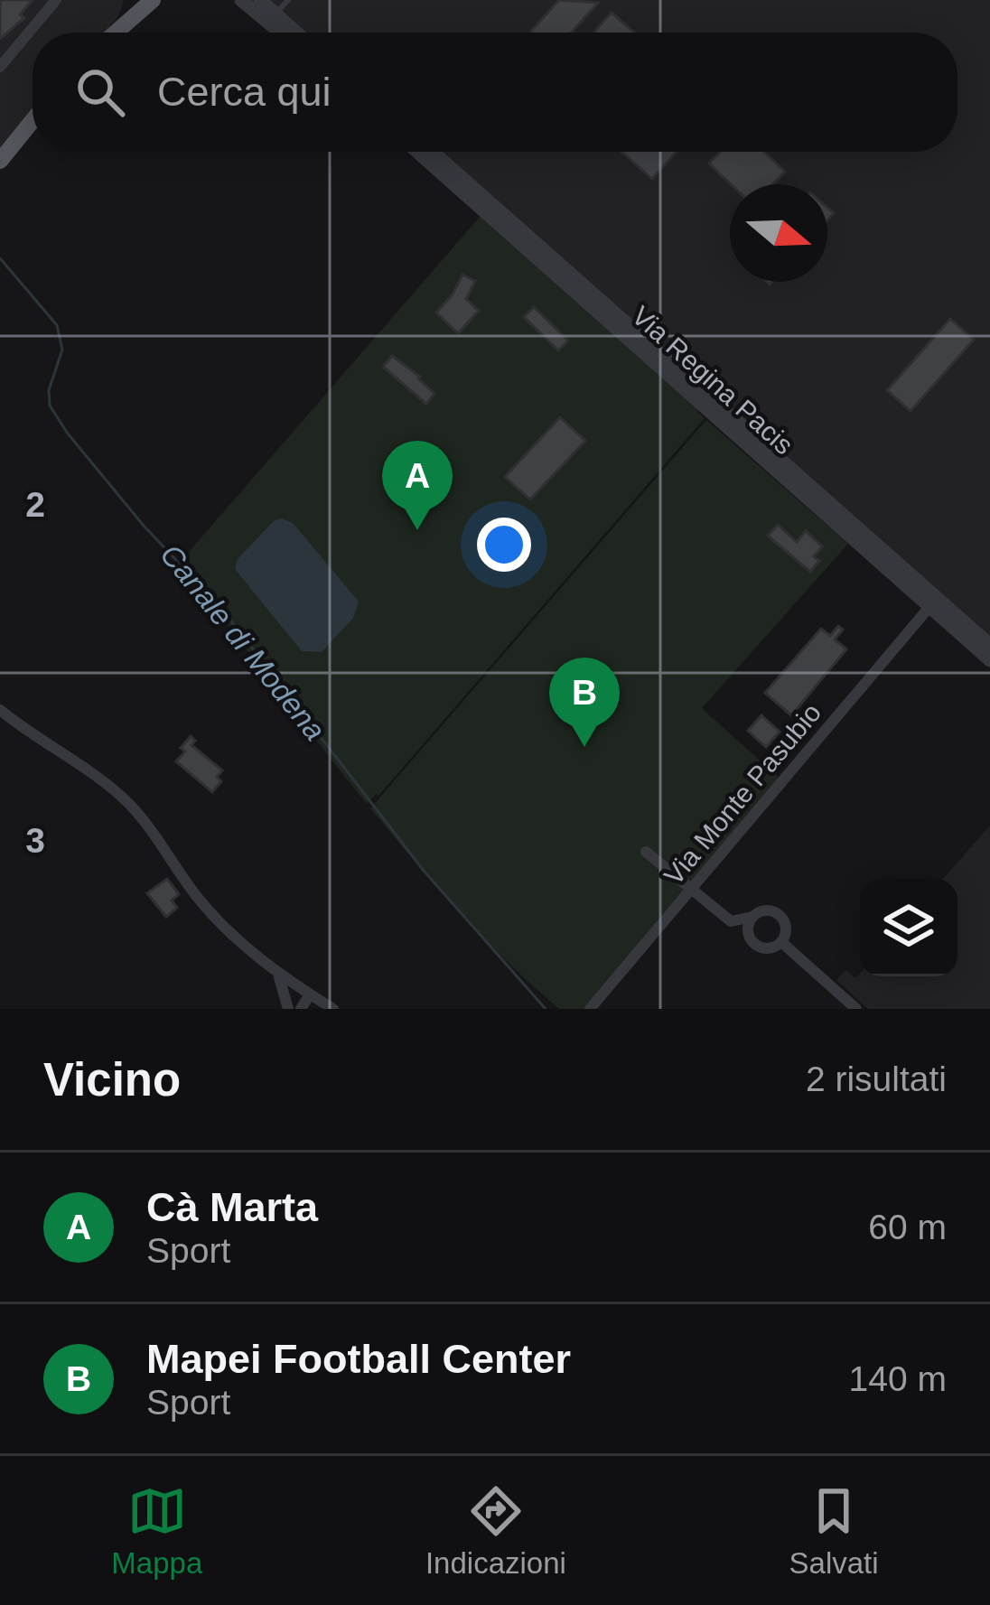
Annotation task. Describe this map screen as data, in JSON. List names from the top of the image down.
{
  "streets": {
    "street": ["Via Regina Pacis", "Via Monte Pasubio"]
  },
  "crossings": [
    ["Via Regina Pacis", "Via Monte Pasubio"]
  ],
  "water": ["Canale di Modena"],
  "north": "right",
  "page": {
    "search": "Cerca qui",
    "pins": ["A", "B"],
    "heading": ["Vicino", "2 risultati"],
    "list": [
      {
        "mark": "A",
        "name": "Cà Marta",
        "note": "Sport",
        "value": "60 m"
      },
      {
        "mark": "B",
        "name": "Mapei Football Center",
        "note": "Sport",
        "value": "140 m"
      }
    ],
    "nav": ["Mappa", "Indicazioni", "Salvati"]
  },
  "grid": {
    "rows": ["2", "3"]
  }
}
